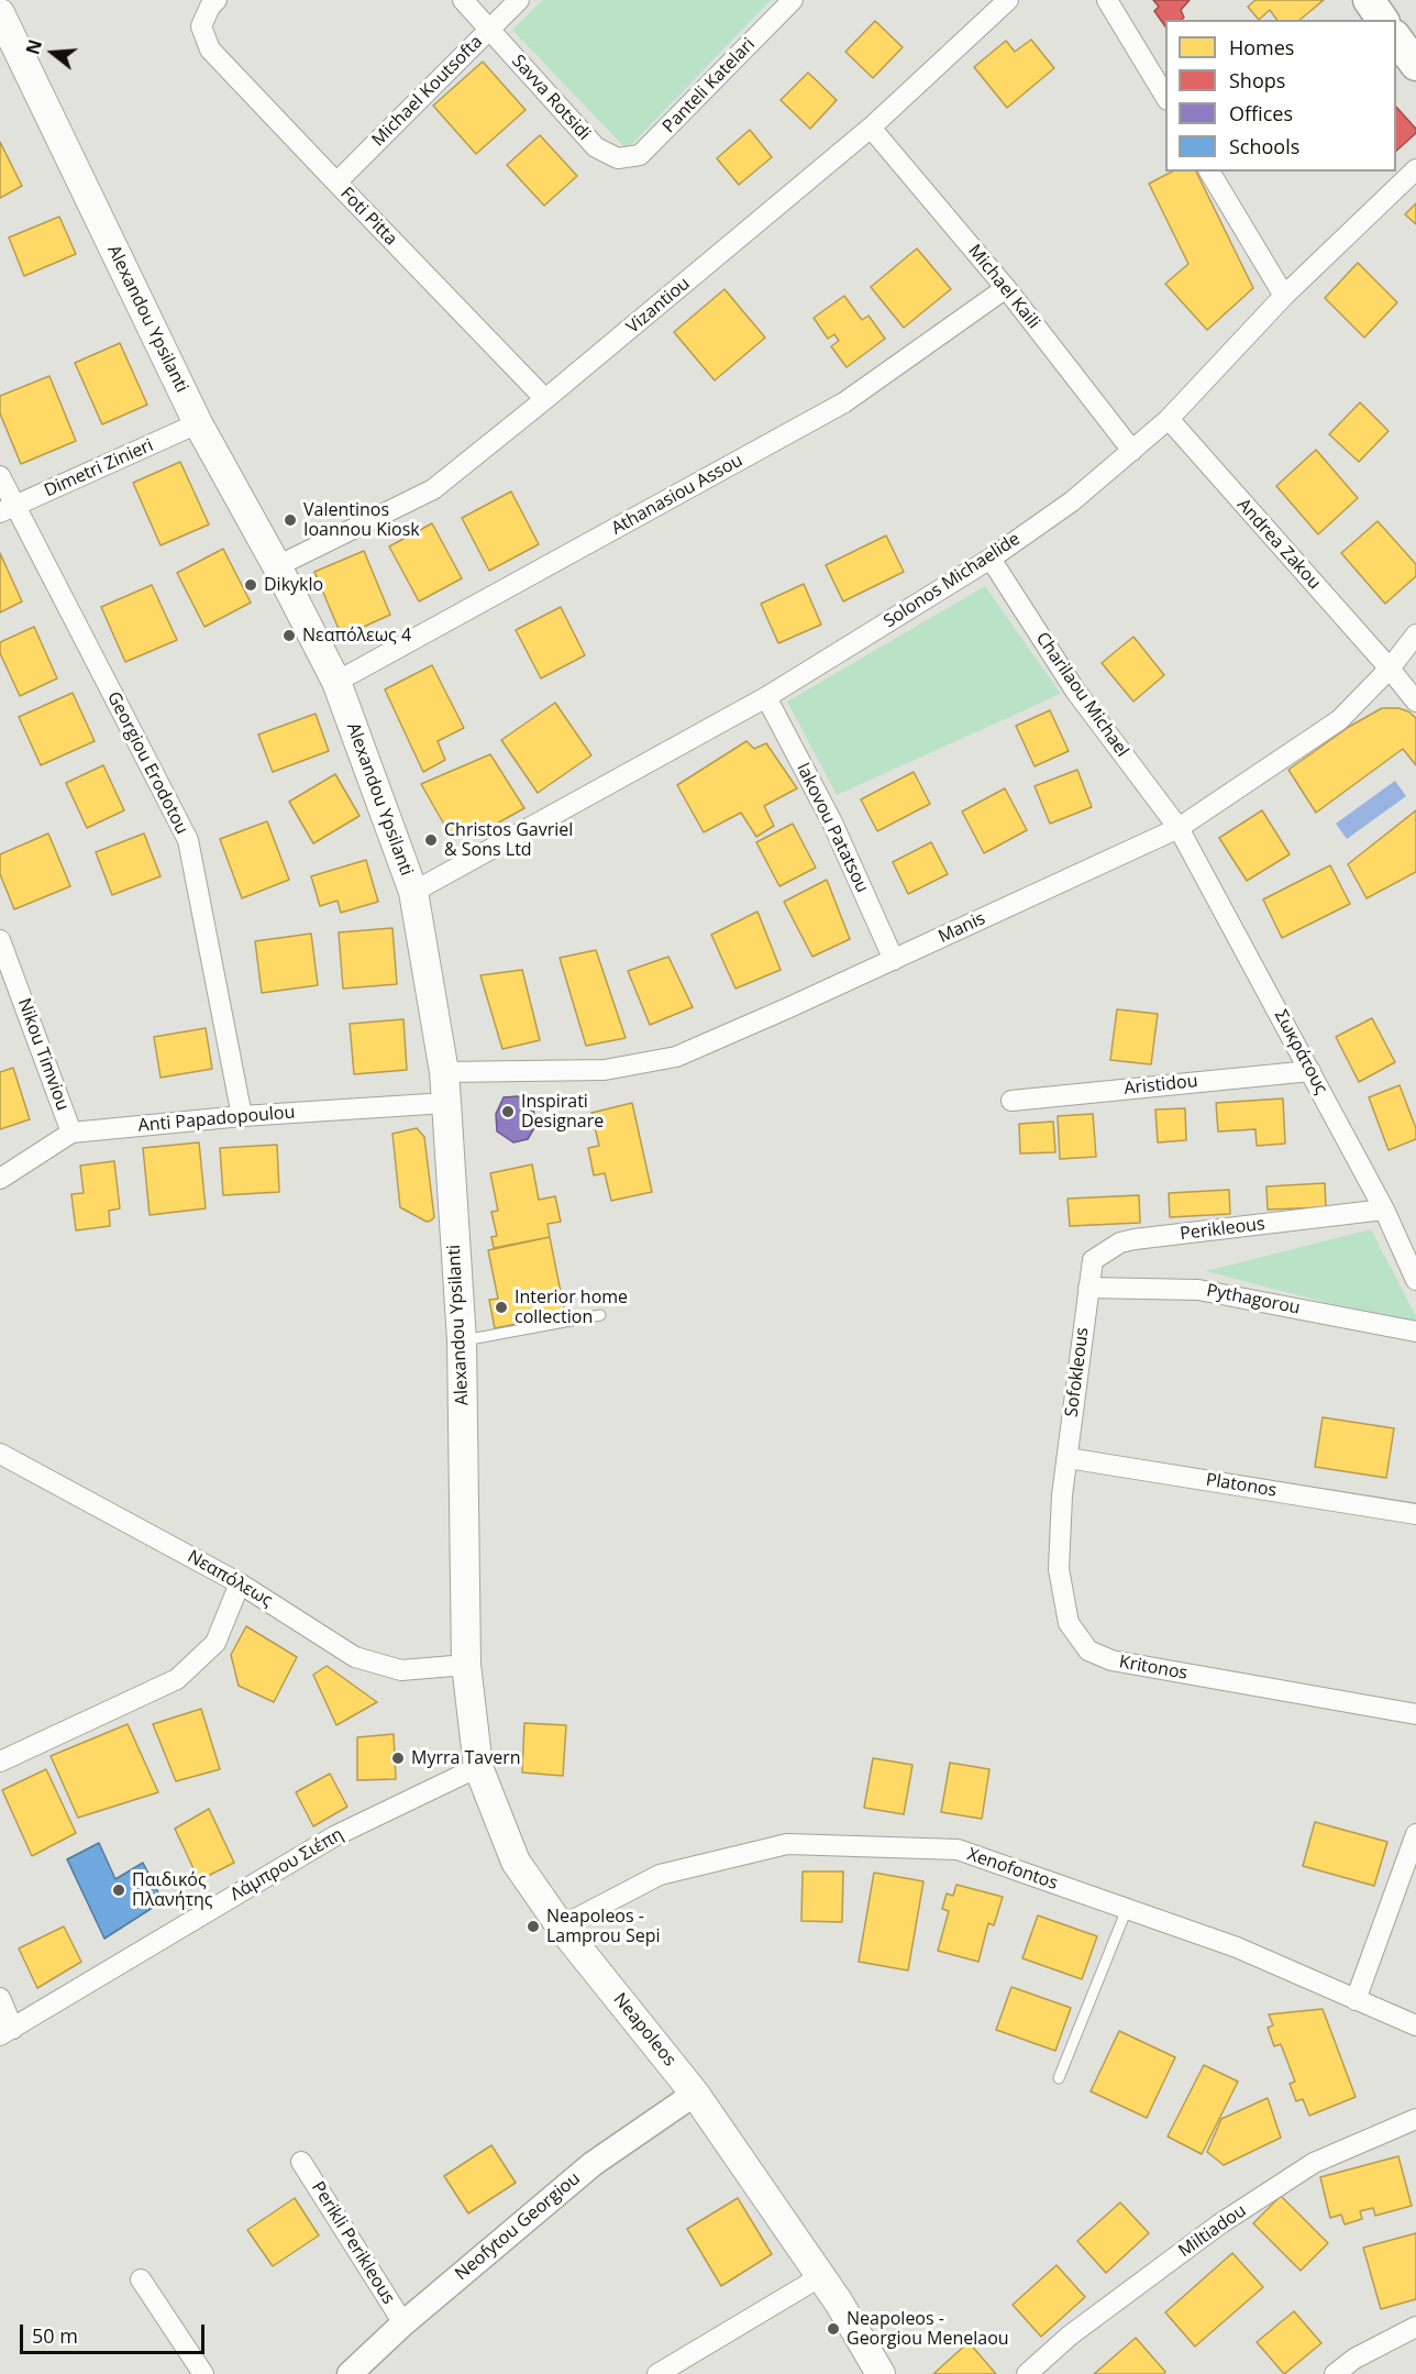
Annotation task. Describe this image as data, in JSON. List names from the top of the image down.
{
  "streets": {
    "main road": ["Alexandou Ypsilanti", "Neapoleos"],
    "street": [
      "Panteli Katelari",
      "Michael Koutsofta",
      "Savva Rotsidi",
      "Foti Pitta",
      "Michael Kaili",
      "Vizantiou",
      "Dimetri Zinieri",
      "Athanasiou Assou",
      "Andrea Zakou",
      "Solonos Michaelide",
      "Charilaou Michael",
      "Georgiou Erodotou",
      "Iakovou Patatsou",
      "Manis",
      "Σωκράτους",
      "Nikou Timviou",
      "Aristidou",
      "Anti Papadopoulou",
      "Perikleous",
      "Pythagorou",
      "Sofokleous",
      "Platonos",
      "Νεαπόλεως",
      "Kritonos",
      "Λάμπρου Σιέπη",
      "Xenofontos",
      "Neofytou Georgiou",
      "Miltiadou",
      "Perikli Perikleous"
    ]
  },
  "crossings": [
    ["Panteli Katelari", "Savva Rotsidi"],
    ["Michael Koutsofta", "Savva Rotsidi"],
    ["Michael Koutsofta", "Foti Pitta"],
    ["Foti Pitta", "Vizantiou"],
    ["Michael Kaili", "Vizantiou"],
    ["Michael Kaili", "Athanasiou Assou"],
    ["Michael Kaili", "Solonos Michaelide"],
    ["Vizantiou", "Alexandou Ypsilanti"],
    ["Alexandou Ypsilanti", "Dimetri Zinieri"],
    ["Alexandou Ypsilanti", "Athanasiou Assou"],
    ["Alexandou Ypsilanti", "Solonos Michaelide"],
    ["Alexandou Ypsilanti", "Manis"],
    ["Alexandou Ypsilanti", "Anti Papadopoulou"],
    ["Alexandou Ypsilanti", "Νεαπόλεως"],
    ["Alexandou Ypsilanti", "Neapoleos"],
    ["Dimetri Zinieri", "Georgiou Erodotou"],
    ["Andrea Zakou", "Solonos Michaelide"],
    ["Andrea Zakou", "Manis"],
    ["Solonos Michaelide", "Charilaou Michael"],
    ["Solonos Michaelide", "Iakovou Patatsou"],
    ["Charilaou Michael", "Manis"],
    ["Charilaou Michael", "Σωκράτους"],
    ["Georgiou Erodotou", "Anti Papadopoulou"],
    ["Iakovou Patatsou", "Manis"],
    ["Manis", "Σωκράτους"],
    ["Σωκράτους", "Aristidou"],
    ["Σωκράτους", "Perikleous"],
    ["Nikou Timviou", "Anti Papadopoulou"],
    ["Perikleous", "Pythagorou"],
    ["Perikleous", "Sofokleous"],
    ["Pythagorou", "Sofokleous"],
    ["Sofokleous", "Platonos"],
    ["Sofokleous", "Kritonos"],
    ["Platonos", "Kritonos"],
    ["Νεαπόλεως", "Neapoleos"],
    ["Λάμπρου Σιέπη", "Neapoleos"],
    ["Xenofontos", "Neapoleos"],
    ["Neapoleos", "Neofytou Georgiou"],
    ["Neofytou Georgiou", "Perikli Perikleous"]
  ],
  "places": [
    "Valentinos Ioannou Kiosk",
    "Dikyklo",
    "Νεαπόλεως 4",
    "Christos Gavriel & Sons Ltd",
    "Inspirati Designare",
    "Interior home collection",
    "Myrra Tavern",
    "Παιδικός Πλανήτης",
    "Neapoleos - Lamprou Sepi",
    "Neapoleos - Georgiou Menelaou"
  ],
  "legend": [
    "Homes",
    "Shops",
    "Offices",
    "Schools"
  ],
  "scale_bar": "50 m",
  "north": "left"
}
